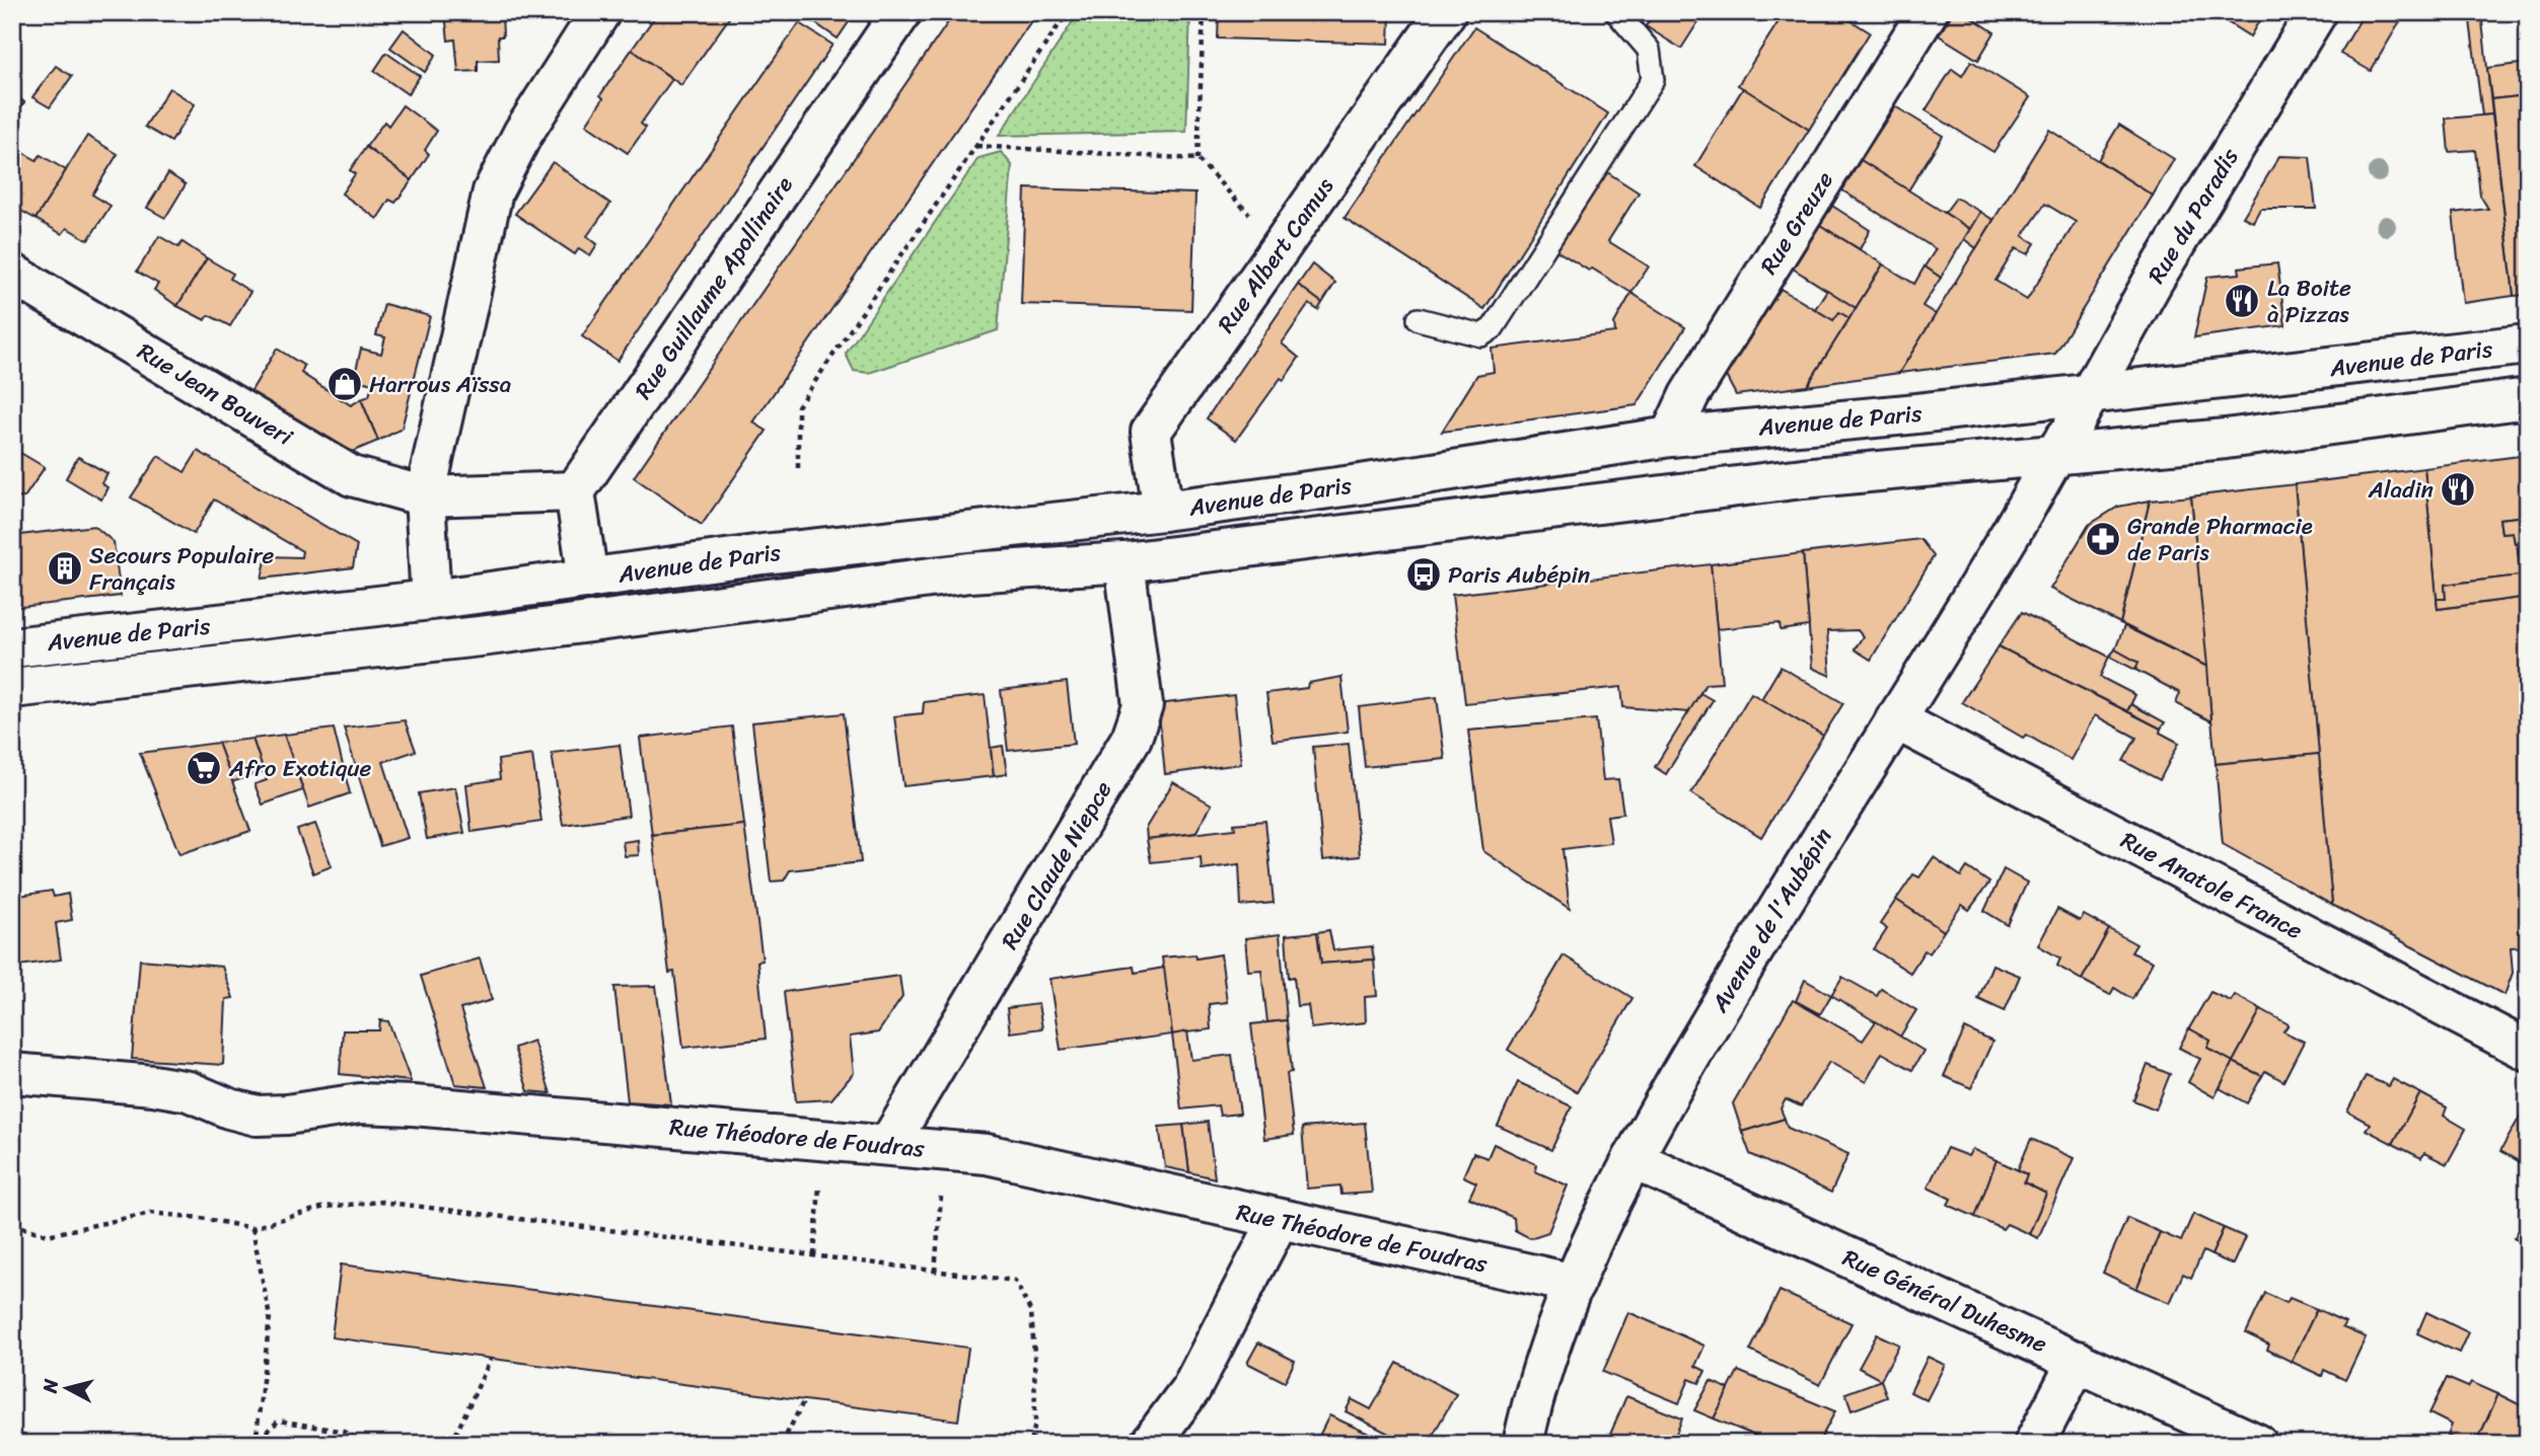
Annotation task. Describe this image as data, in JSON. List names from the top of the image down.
{
  "streets": {
    "street": [
      "Rue du Paradis",
      "Rue Greuze",
      "Rue Albert Camus",
      "Rue Guillaume Apollinaire",
      "Avenue de Paris",
      "Rue Jean Bouveri",
      "Rue Claude Niepce",
      "Rue Anatole France",
      "Avenue de l'Aubépin",
      "Rue Théodore de Foudras",
      "Rue Général Duhesme"
    ]
  },
  "crossings": [
    ["Rue du Paradis", "Avenue de Paris"],
    ["Rue du Paradis", "Avenue de l'Aubépin"],
    ["Rue Greuze", "Avenue de Paris"],
    ["Rue Albert Camus", "Avenue de Paris"],
    ["Rue Guillaume Apollinaire", "Rue Jean Bouveri"],
    ["Avenue de Paris", "Rue Claude Niepce"],
    ["Avenue de Paris", "Avenue de l'Aubépin"],
    ["Rue Claude Niepce", "Rue Théodore de Foudras"],
    ["Rue Anatole France", "Avenue de l'Aubépin"],
    ["Avenue de l'Aubépin", "Rue Théodore de Foudras"],
    ["Avenue de l'Aubépin", "Rue Général Duhesme"]
  ],
  "places": {
    "restaurant": ["La Boite à Pizzas", "Aladin"],
    "shop": ["Harrous Aïssa"],
    "pharmacy": ["Grande Pharmacie de Paris"],
    "building": ["Secours Populaire Français"],
    "bus stop": ["Paris Aubépin"],
    "supermarket": ["Afro Exotique"]
  },
  "north": "left"
}
